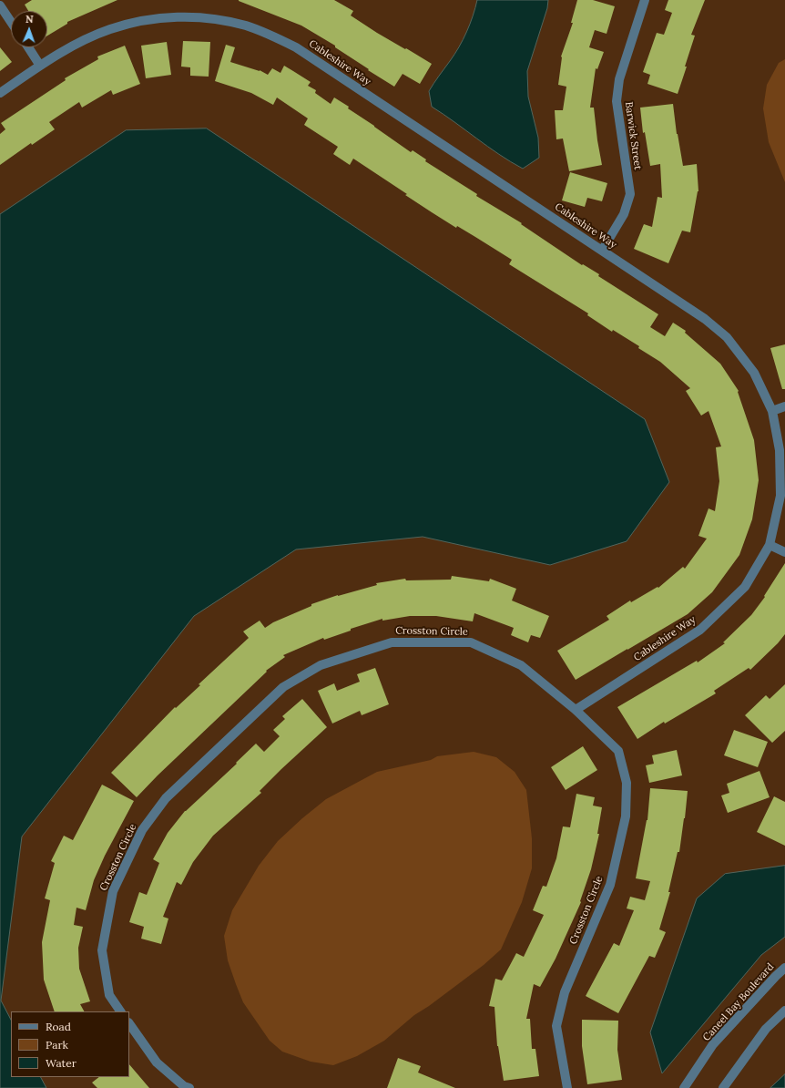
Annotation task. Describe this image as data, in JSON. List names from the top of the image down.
{
  "streets": {
    "street": [
      "Cableshire Way",
      "Barwick Street",
      "Crosston Circle",
      "Caneel Bay Boulevard"
    ]
  },
  "crossings": [
    ["Cableshire Way", "Barwick Street"],
    ["Cableshire Way", "Crosston Circle"]
  ],
  "legend": ["Road", "Park", "Water"],
  "north": "top"
}
